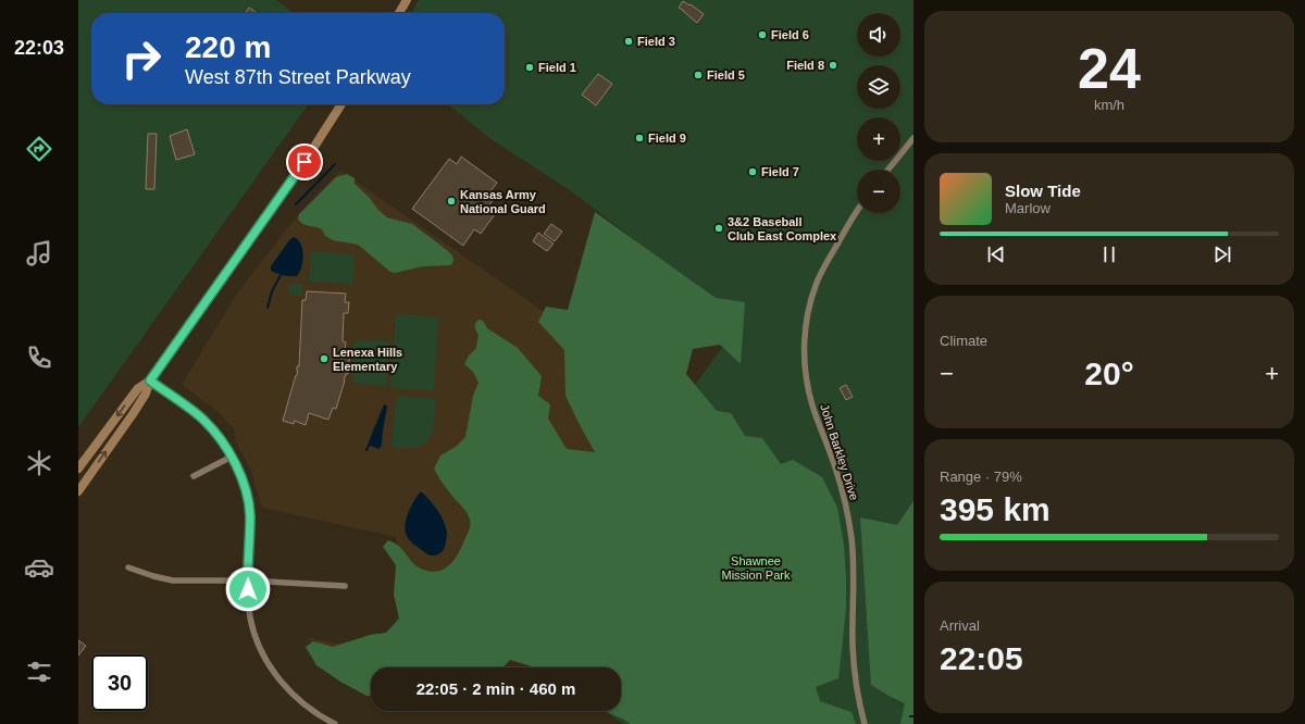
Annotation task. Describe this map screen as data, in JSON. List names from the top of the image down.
{
  "streets": {
    "street": ["John Barkley Drive"]
  },
  "parks": ["Shawnee Mission Park"],
  "places": [
    "Field 6",
    "Field 3",
    "Field 8",
    "Field 1",
    "Field 5",
    "Field 9",
    "Field 7",
    "Kansas Army National Guard",
    "3&2 Baseball Club East Complex",
    "Lenexa Hills Elementary"
  ],
  "page": {
    "tabs": "22:03",
    "tile": [
      ["24", "km/h"],
      "Climate",
      ["Range · 79%", "395 km"],
      ["Arrival", "22:05"]
    ],
    "map_buttons": ["+", "−"],
    "turn": ["220 m", "West 87th Street Parkway"],
    "song": ["Slow Tide", "Marlow"],
    "heat": ["−", "20°", "+"],
    "limit": "30",
    "trip": "22:05 · 2 min · 460 m"
  }
}
